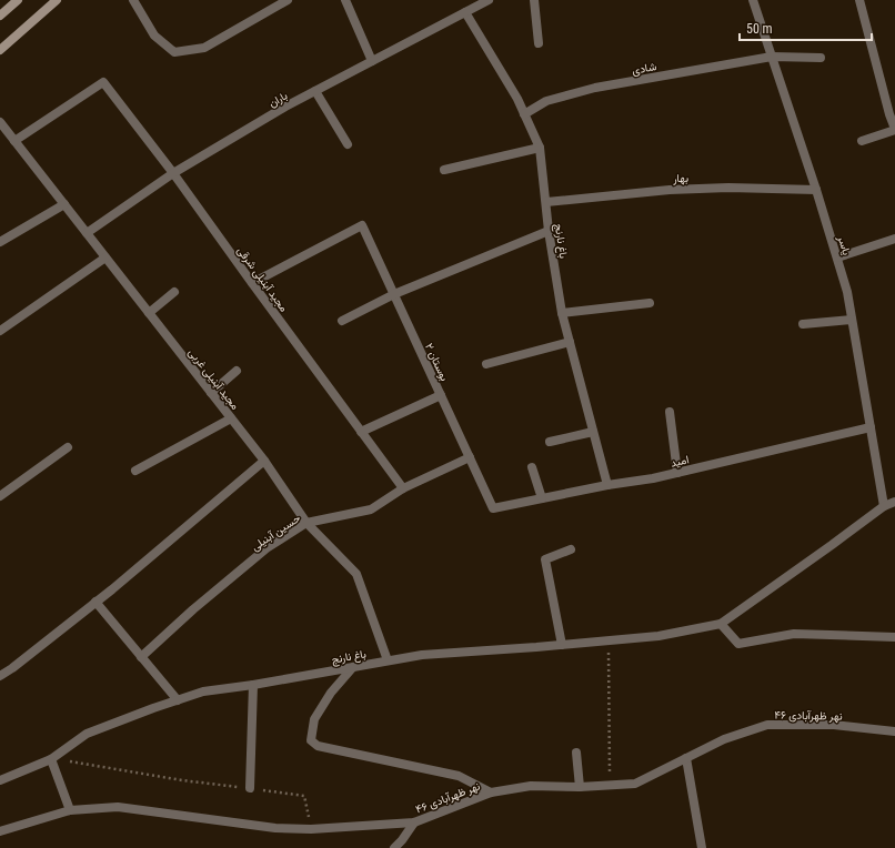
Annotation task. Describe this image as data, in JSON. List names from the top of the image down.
{
  "streets": {
    "street": [
      "شادی",
      "باران",
      "بهار",
      "باغ نارنج",
      "یاسر",
      "مجید آبنیلی شرقی",
      "بوستان ۲",
      "مجید آبنیلی غربی",
      "امید",
      "حسین آبنیلی",
      "نهر ظهرآبادی ۴۶"
    ]
  },
  "crossings": [
    ["شادی", "باغ نارنج"],
    ["شادی", "یاسر"],
    ["باران", "باغ نارنج"],
    ["باران", "مجید آبنیلی شرقی"],
    ["باران", "مجید آبنیلی غربی"],
    ["بهار", "باغ نارنج"],
    ["بهار", "یاسر"],
    ["باغ نارنج", "یاسر"],
    ["باغ نارنج", "مجید آبنیلی غربی"],
    ["باغ نارنج", "امید"],
    ["یاسر", "امید"],
    ["مجید آبنیلی شرقی", "بوستان ۲"],
    ["مجید آبنیلی شرقی", "مجید آبنیلی غربی"],
    ["مجید آبنیلی شرقی", "حسین آبنیلی"],
    ["بوستان ۲", "امید"],
    ["بوستان ۲", "حسین آبنیلی"],
    ["مجید آبنیلی غربی", "حسین آبنیلی"]
  ],
  "scale_bar": "50 m"
}
